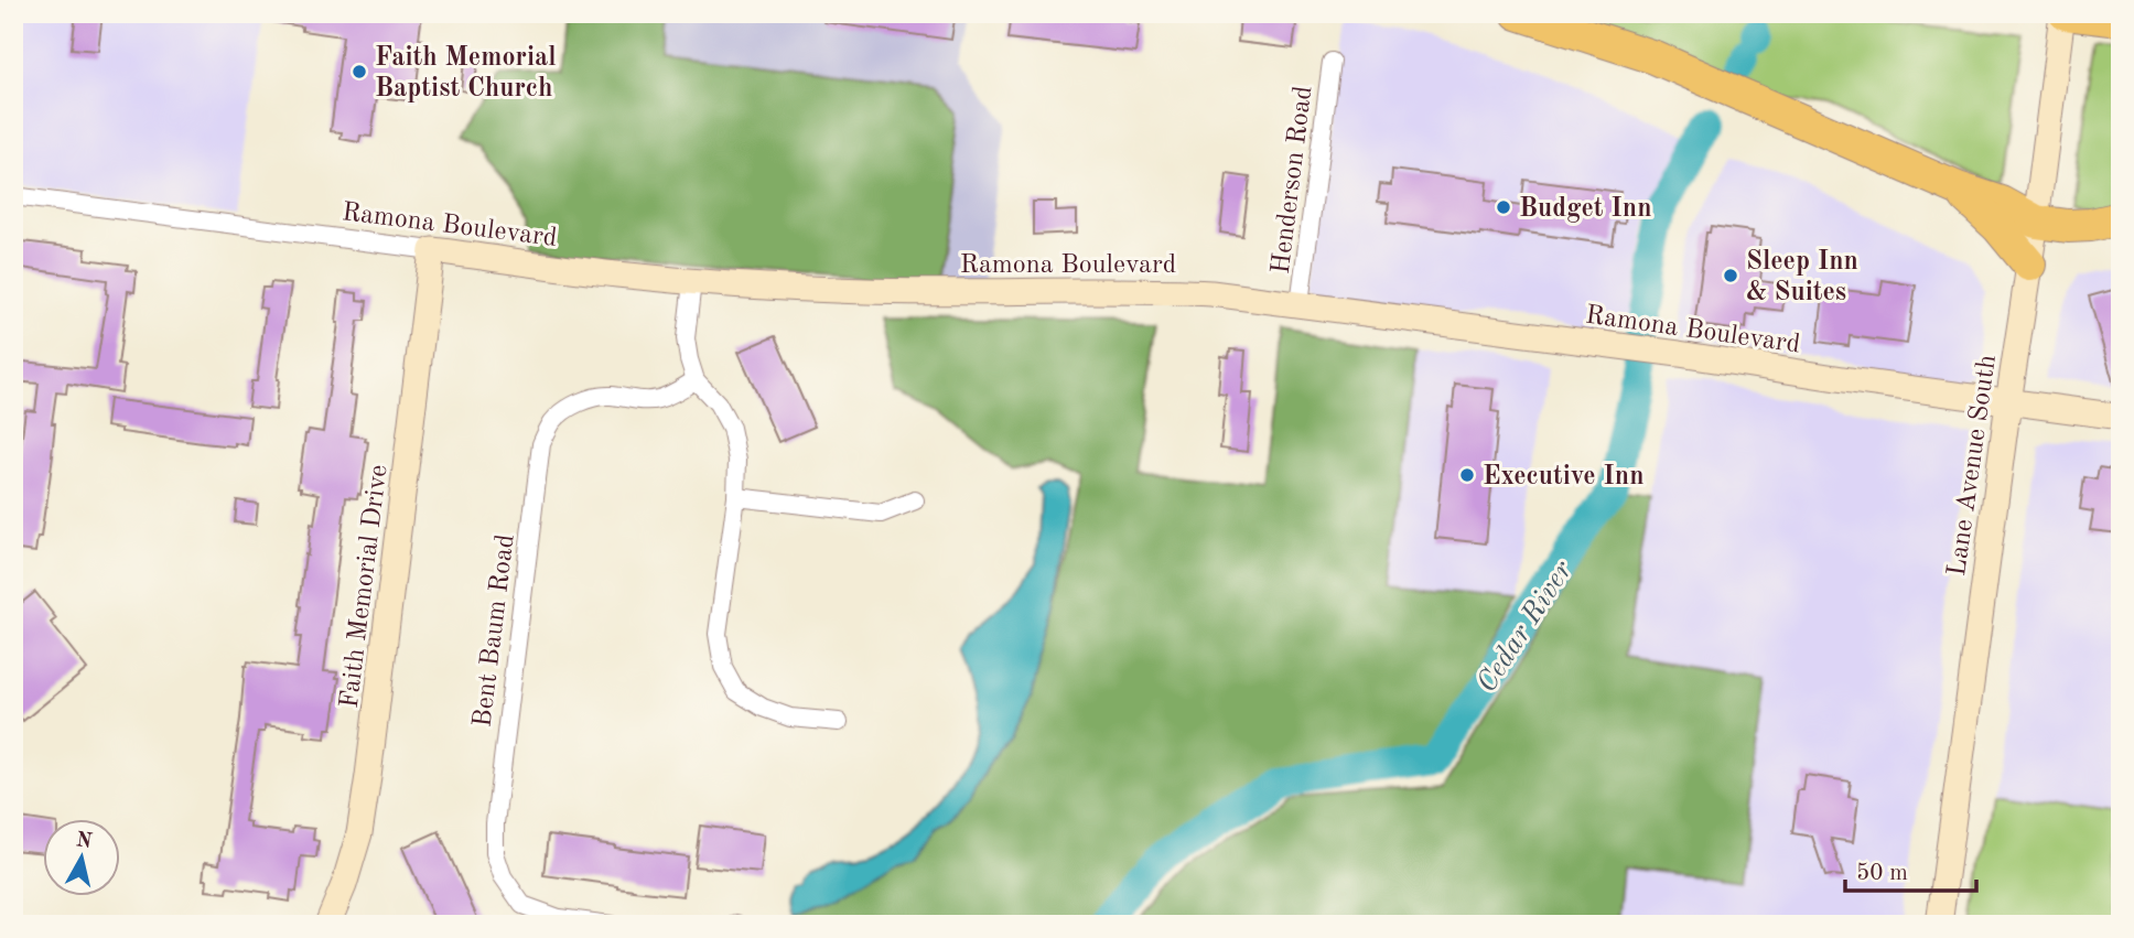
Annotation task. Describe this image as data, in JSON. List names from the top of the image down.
{
  "streets": {
    "street": [
      "Henderson Road",
      "Ramona Boulevard",
      "Lane Avenue South",
      "Faith Memorial Drive",
      "Bent Baum Road"
    ]
  },
  "crossings": [
    ["Henderson Road", "Ramona Boulevard"],
    ["Ramona Boulevard", "Lane Avenue South"],
    ["Ramona Boulevard", "Faith Memorial Drive"]
  ],
  "water": ["Cedar River"],
  "places": [
    "Faith Memorial Baptist Church",
    "Budget Inn",
    "Sleep Inn & Suites",
    "Executive Inn"
  ],
  "scale_bar": "50 m",
  "north": "top"
}
